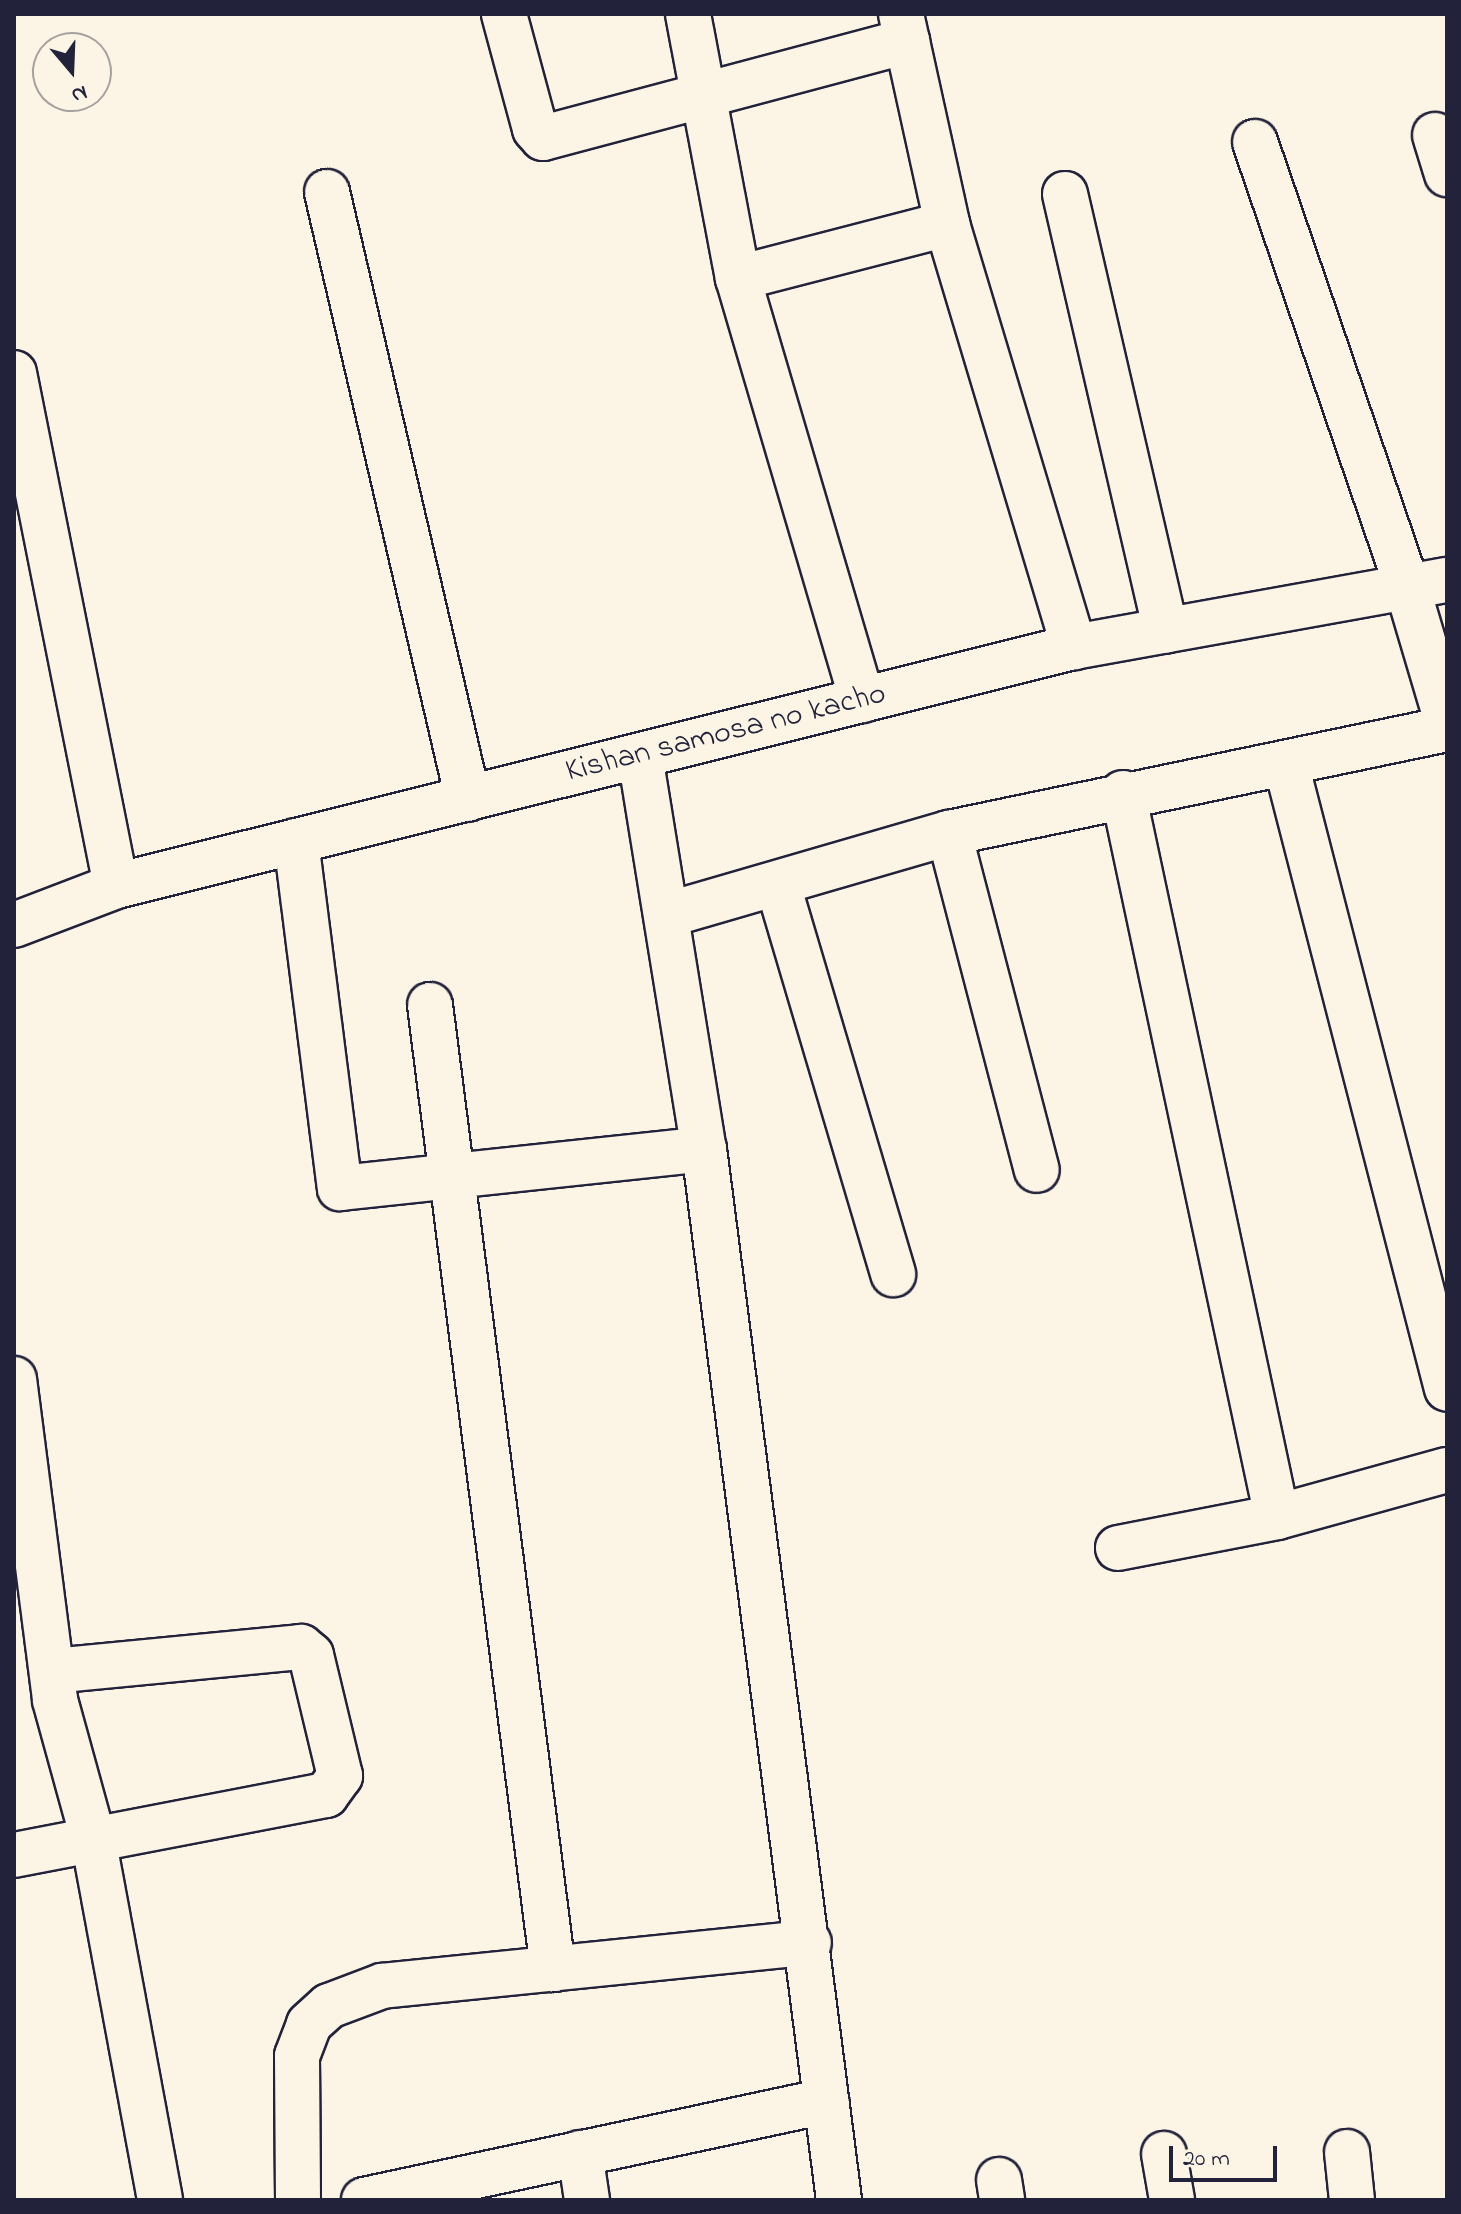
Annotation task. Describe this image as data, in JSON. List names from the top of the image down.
{
  "streets": {
    "street": ["Kishan samosa no kacho"]
  },
  "scale_bar": "20 m",
  "north": "bottom"
}
